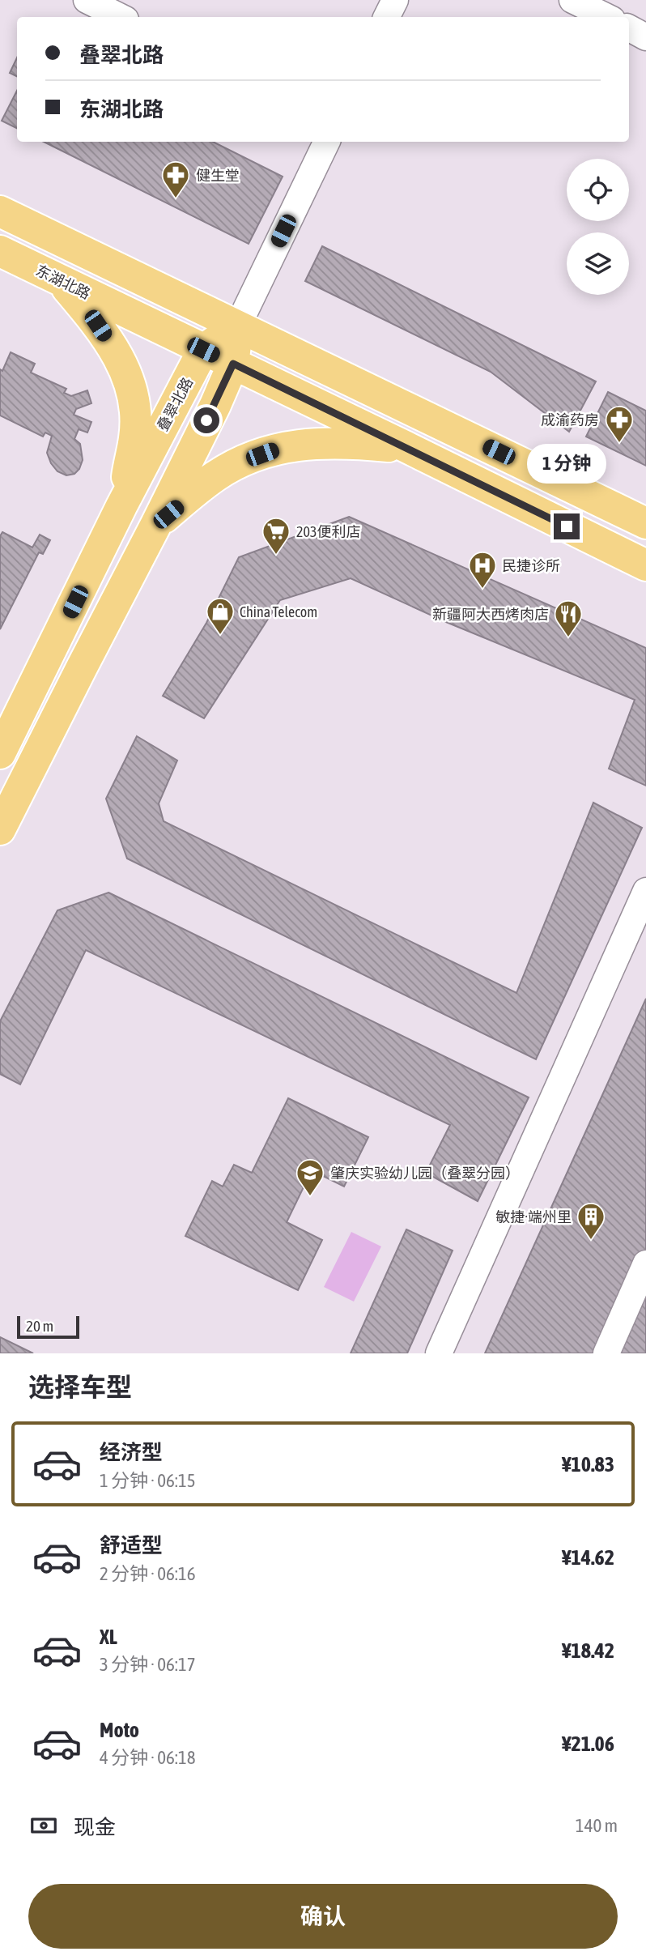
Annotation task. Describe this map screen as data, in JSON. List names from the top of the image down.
{
  "streets": {
    "main road": ["东湖北路", "叠翠北路"]
  },
  "crossings": [
    ["东湖北路", "叠翠北路"]
  ],
  "places": {
    "pharmacy": ["健生堂", "成渝药房"],
    "supermarket": ["203便利店"],
    "hospital": ["民捷诊所"],
    "shop": ["China Telecom"],
    "restaurant": ["新疆阿大西烤肉店"],
    "school or university": ["肇庆实验幼儿园（叠翠分园）"],
    "building": ["敏捷·端州里"]
  },
  "scale_bar": "20 m",
  "page": {
    "banner": ["叠翠北路", "东湖北路"],
    "bubble": "1 分钟",
    "scale": "20 m",
    "heading": "选择车型",
    "list": [
      {
        "name": "经济型",
        "note": "1 分钟 · 06:15",
        "value": "¥10.83"
      },
      {
        "name": "舒适型",
        "note": "2 分钟 · 06:16",
        "value": "¥14.62"
      },
      {
        "name": "XL",
        "note": "3 分钟 · 06:17",
        "value": "¥18.42"
      },
      {
        "name": "Moto",
        "note": "4 分钟 · 06:18",
        "value": "¥21.06"
      }
    ],
    "pay": ["现金", "140 m"],
    "buttons": "确认"
  }
}
